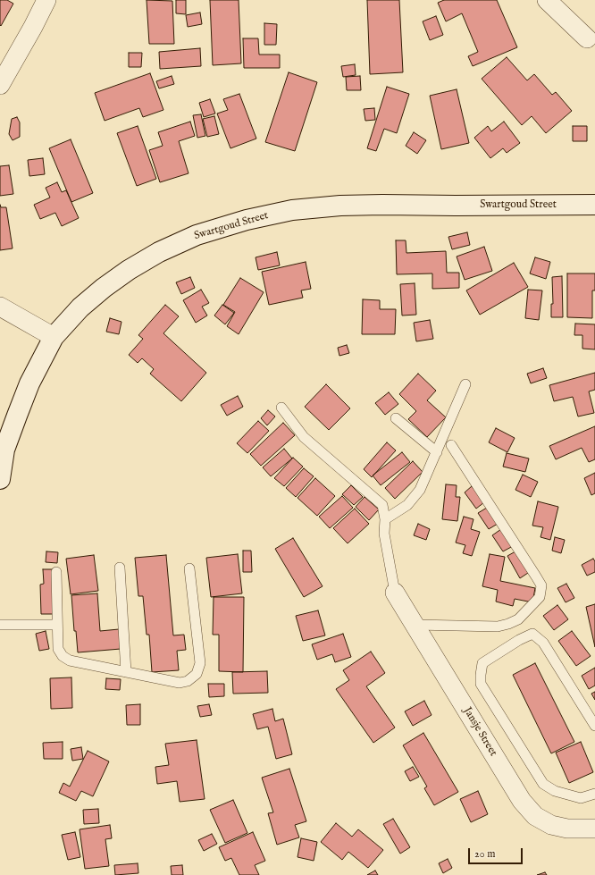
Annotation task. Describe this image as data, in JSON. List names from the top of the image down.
{
  "streets": {
    "street": ["Swartgoud Street", "Jansje Street"]
  },
  "scale_bar": "20 m"
}
